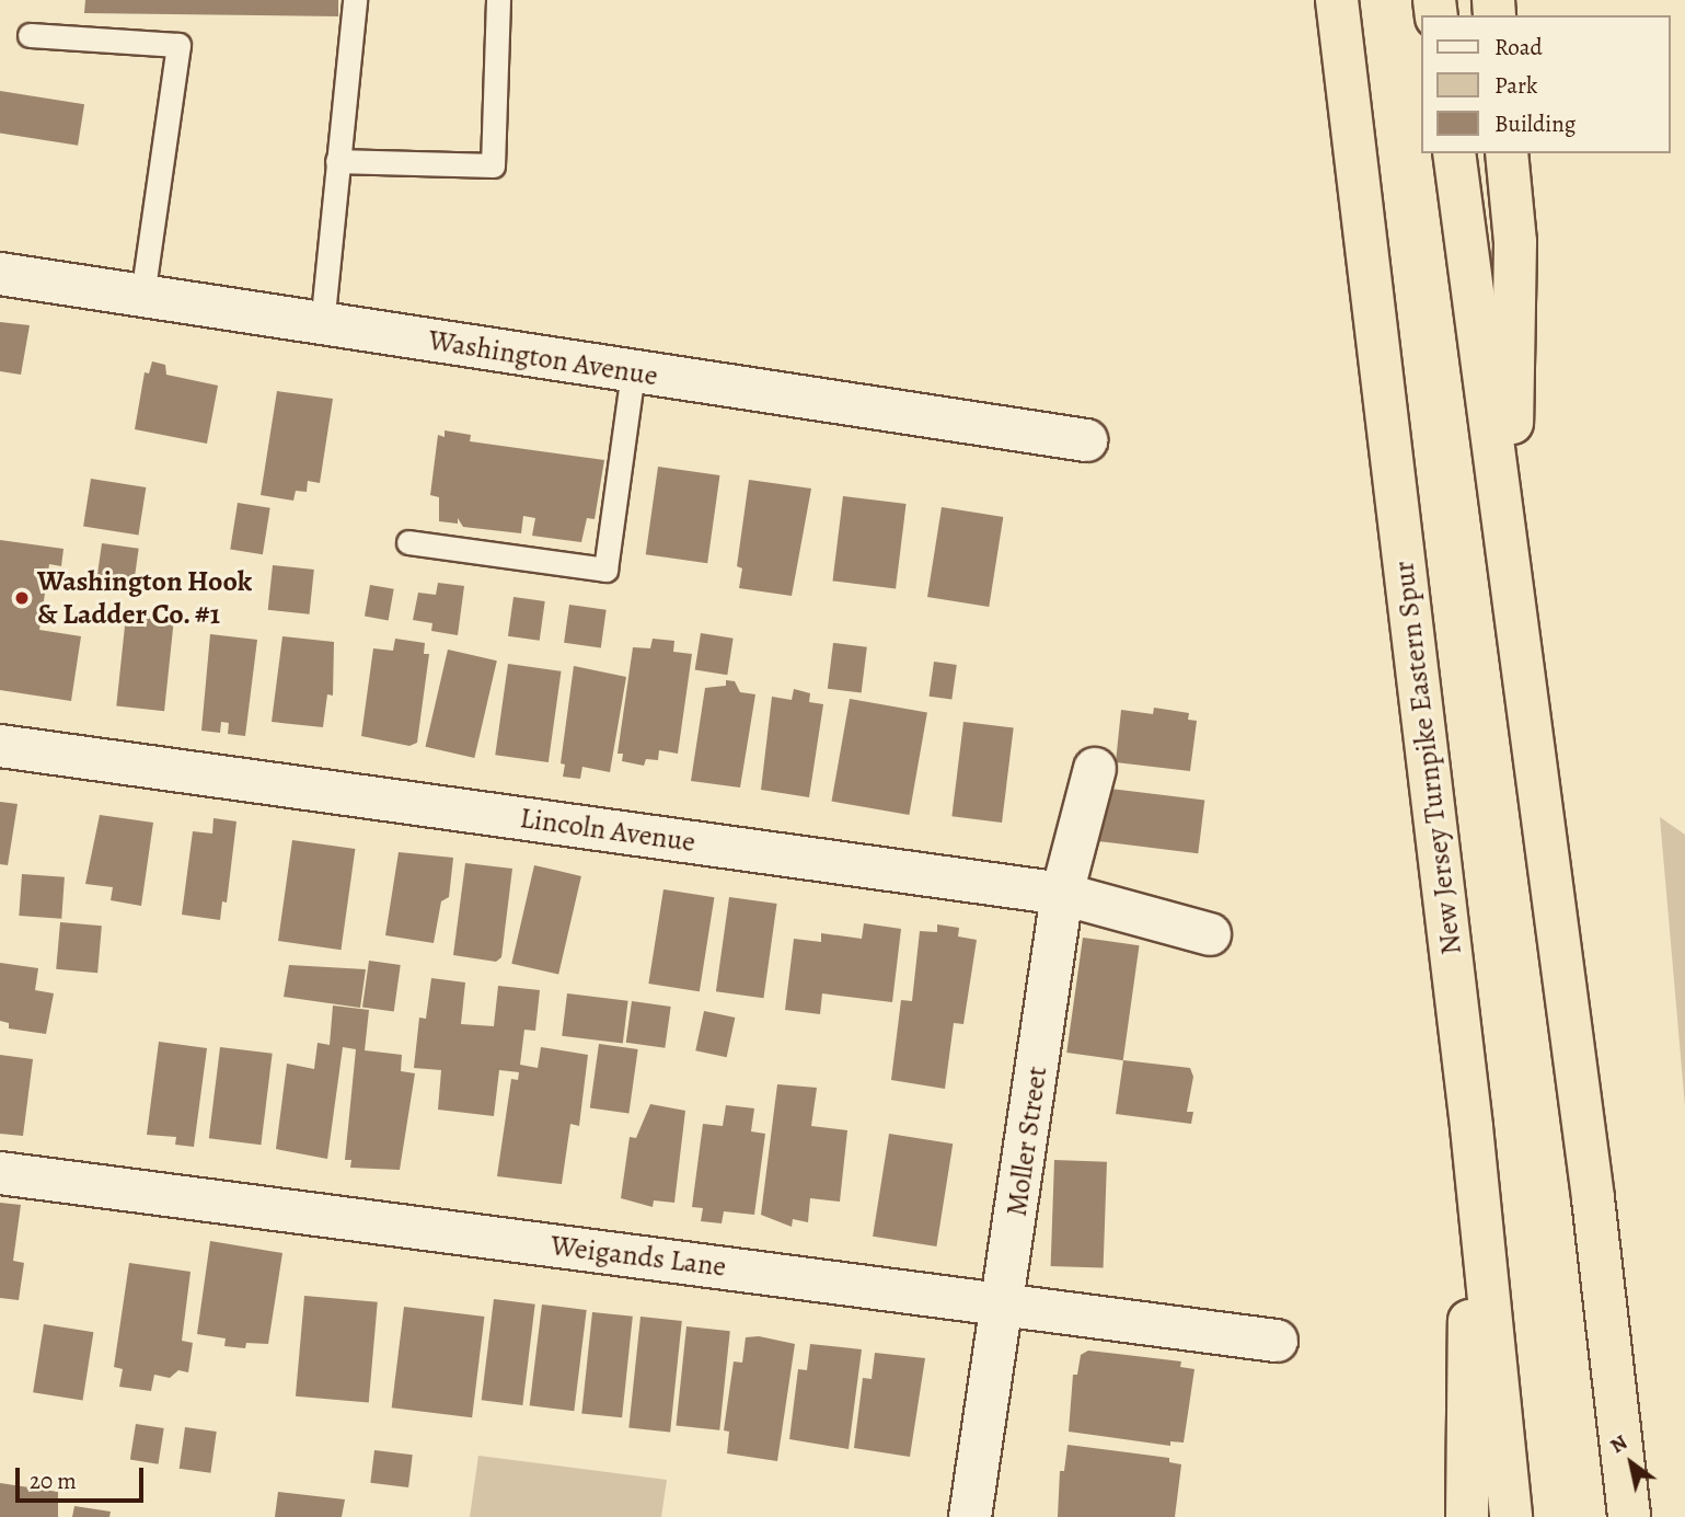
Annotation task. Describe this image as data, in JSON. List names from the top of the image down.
{
  "streets": {
    "highway": ["New Jersey Turnpike Eastern Spur"],
    "street": [
      "Washington Avenue",
      "Lincoln Avenue",
      "Moller Street",
      "Weigands Lane"
    ]
  },
  "crossings": [
    ["Lincoln Avenue", "Moller Street"],
    ["Moller Street", "Weigands Lane"]
  ],
  "places": ["Washington Hook & Ladder Co. #1"],
  "legend": ["Road", "Park", "Building"],
  "scale_bar": "20 m",
  "north": "top left"
}
